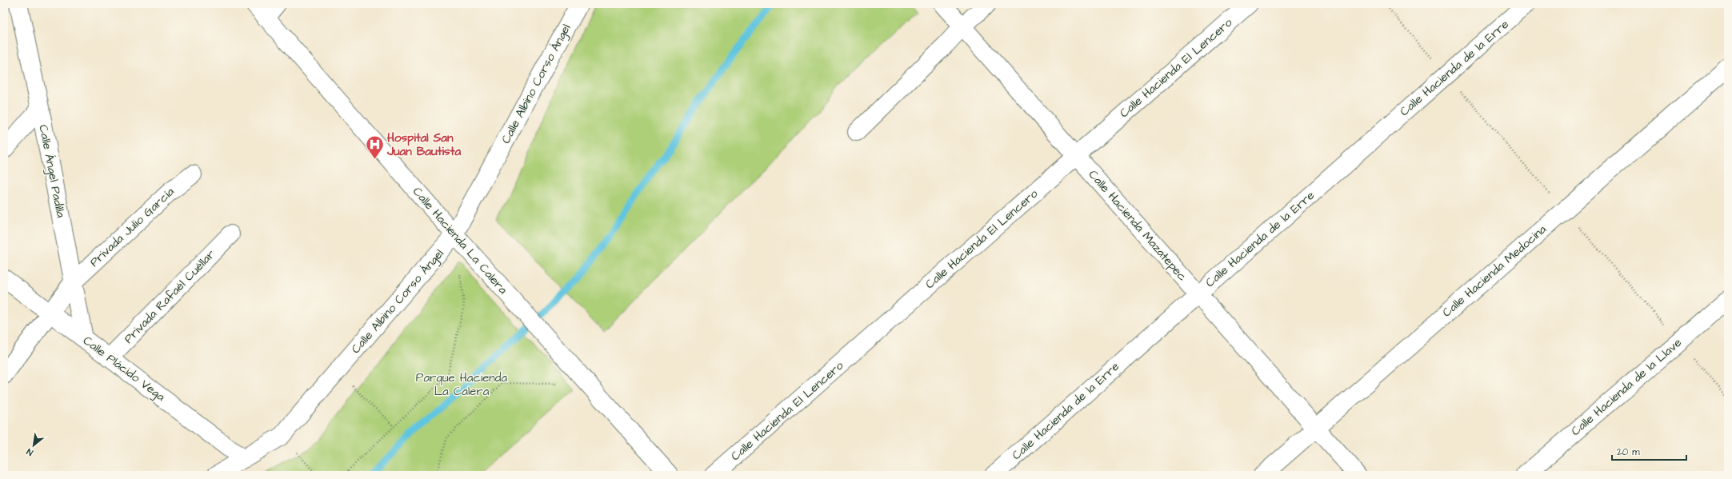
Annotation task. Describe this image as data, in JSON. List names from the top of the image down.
{
  "streets": {
    "street": [
      "Calle Hacienda El Lencero",
      "Calle Hacienda de la Erre",
      "Calle Albino Corso Ángel",
      "Calle Ángel Padilla",
      "Calle Hacienda Mazatepec",
      "Privada Julio García",
      "Calle Hacienda La Calera",
      "Calle Hacienda Medocina",
      "Privada Rafaél Cuéllar",
      "Calle Plácido Vega",
      "Calle Hacienda de la Llave"
    ]
  },
  "crossings": [
    ["Calle Hacienda El Lencero", "Calle Hacienda Mazatepec"],
    ["Calle Hacienda de la Erre", "Calle Hacienda Mazatepec"],
    ["Calle Albino Corso Ángel", "Calle Hacienda La Calera"],
    ["Calle Albino Corso Ángel", "Calle Plácido Vega"],
    ["Calle Ángel Padilla", "Privada Julio García"],
    ["Calle Ángel Padilla", "Calle Plácido Vega"],
    ["Calle Hacienda Mazatepec", "Calle Hacienda Medocina"],
    ["Privada Julio García", "Calle Plácido Vega"],
    ["Privada Rafaél Cuéllar", "Calle Plácido Vega"]
  ],
  "parks": ["Parque Hacienda La Calera"],
  "places": {
    "hospital": ["Hospital San Juan Bautista"]
  },
  "scale_bar": "20 m",
  "north": "bottom left"
}
